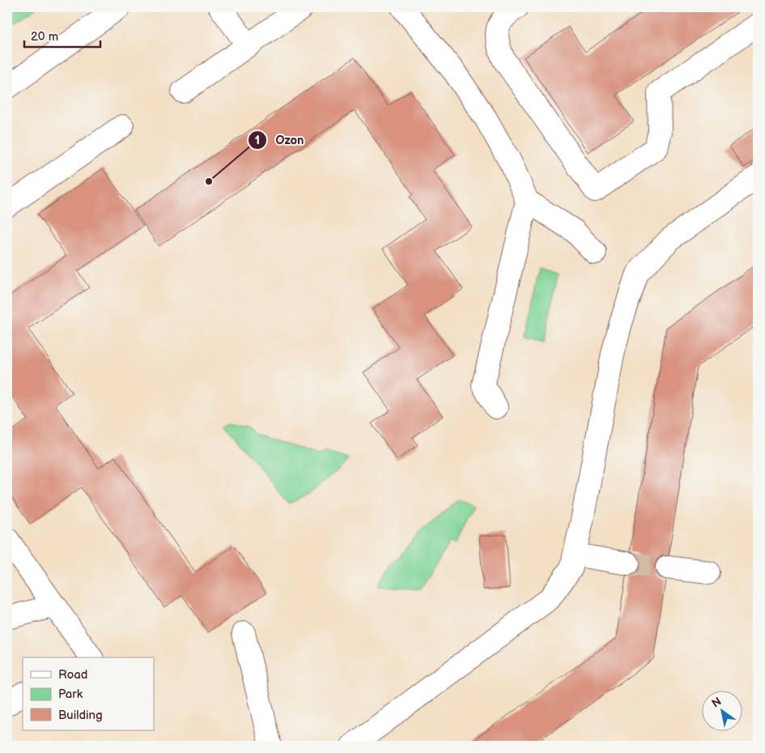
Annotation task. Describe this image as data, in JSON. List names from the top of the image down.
{
  "places": ["Ozon"],
  "legend": ["Road", "Park", "Building"],
  "scale_bar": "20 m",
  "north": "top left"
}
